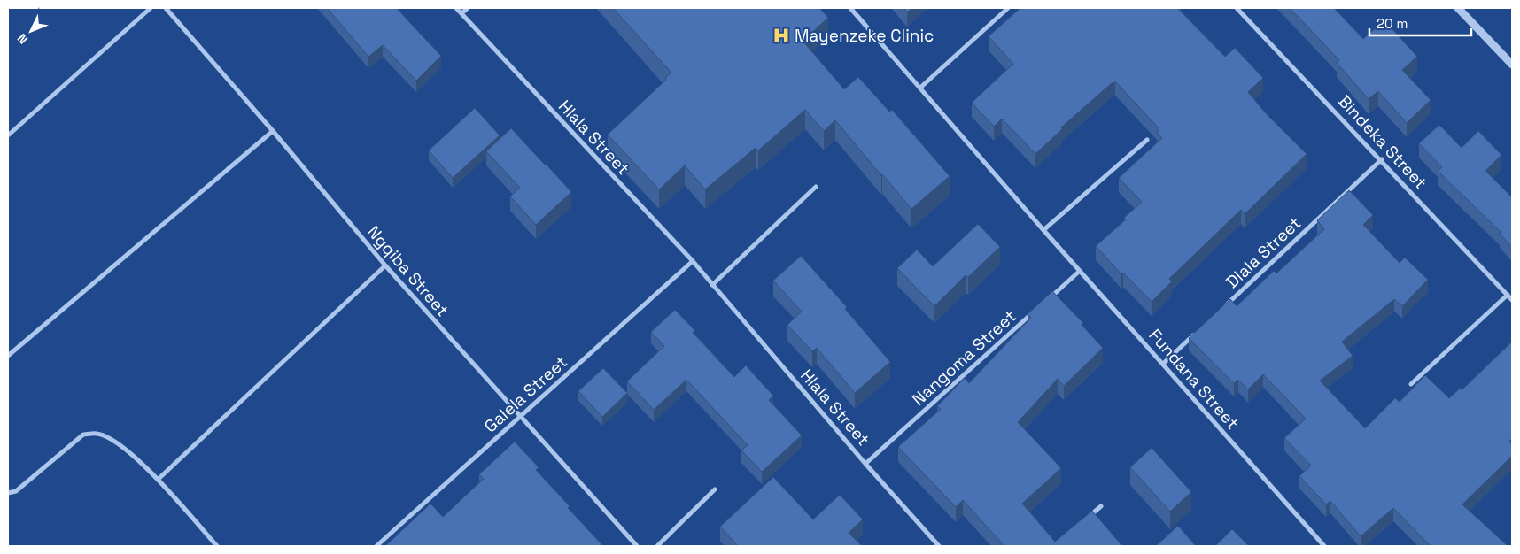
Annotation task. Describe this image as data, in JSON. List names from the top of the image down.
{
  "streets": {
    "street": [
      "Hlala Street",
      "Bindeka Street",
      "Dlala Street",
      "Ngqiba Street",
      "Nangoma Street",
      "Fundana Street",
      "Galela Street"
    ]
  },
  "crossings": [
    ["Hlala Street", "Nangoma Street"],
    ["Hlala Street", "Galela Street"],
    ["Bindeka Street", "Dlala Street"],
    ["Ngqiba Street", "Galela Street"]
  ],
  "places": {
    "hospital": ["Mayenzeke Clinic"]
  },
  "scale_bar": "20 m",
  "north": "bottom left"
}
